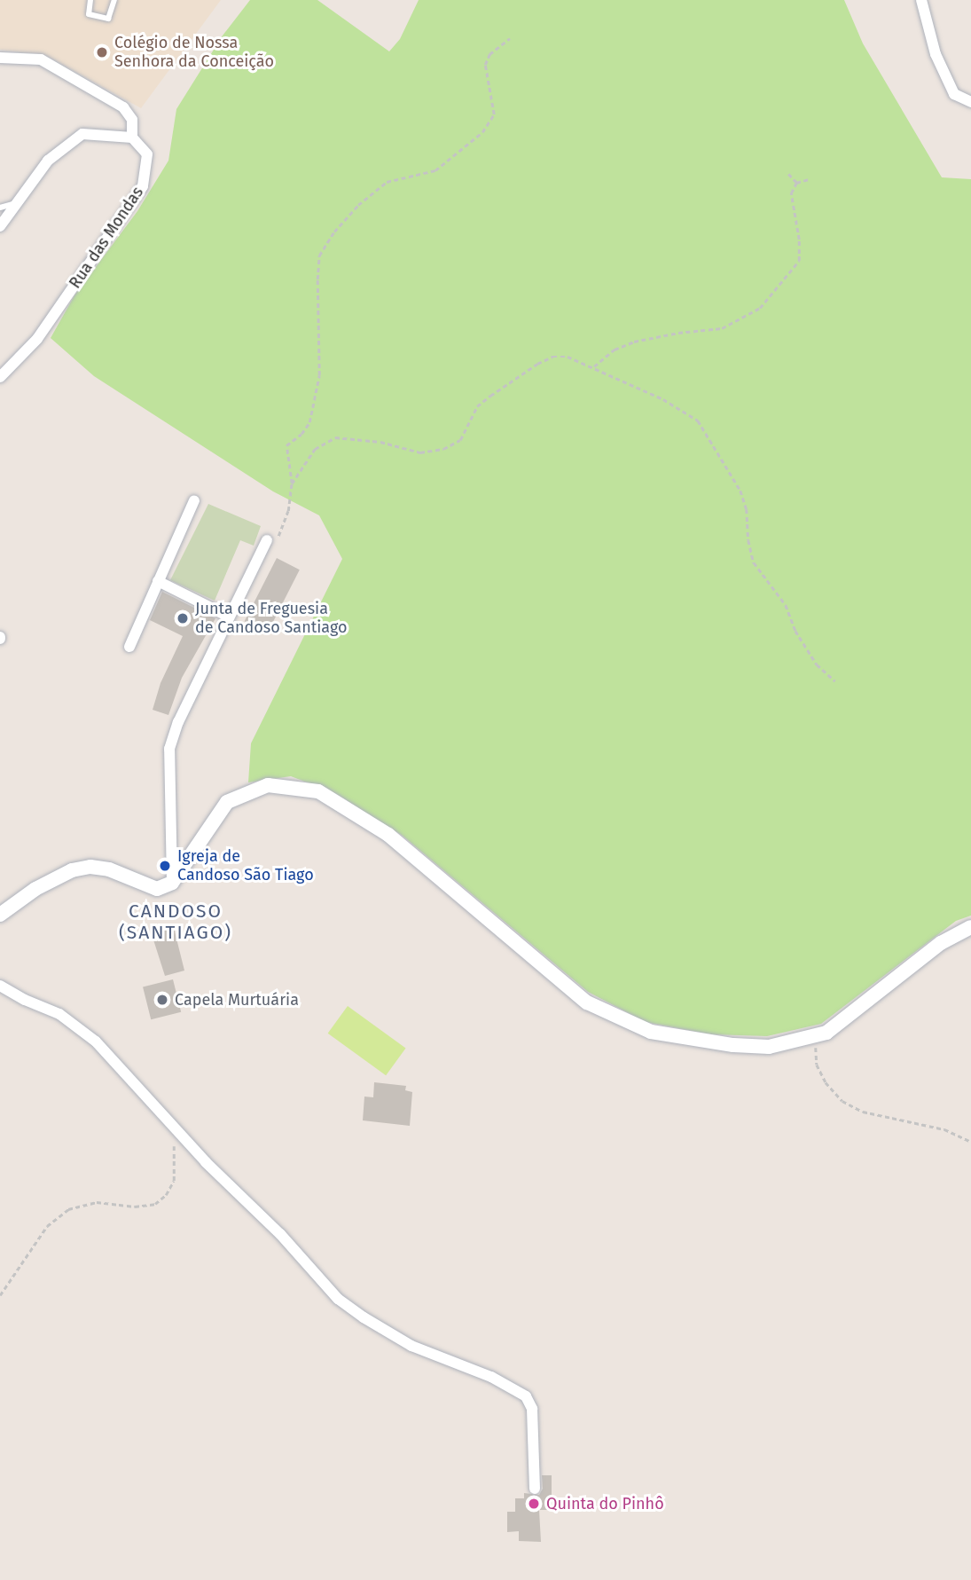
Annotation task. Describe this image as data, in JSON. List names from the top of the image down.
{
  "streets": {
    "street": ["Rua das Mondas"]
  },
  "districts": ["CANDOSO (SANTIAGO)"],
  "places": [
    "Colégio de Nossa Senhora da Conceição",
    "Junta de Freguesia de Candoso Santiago",
    "Igreja de Candoso São Tiago",
    "Capela Murtuária",
    "Quinta do Pinhô"
  ]
}
